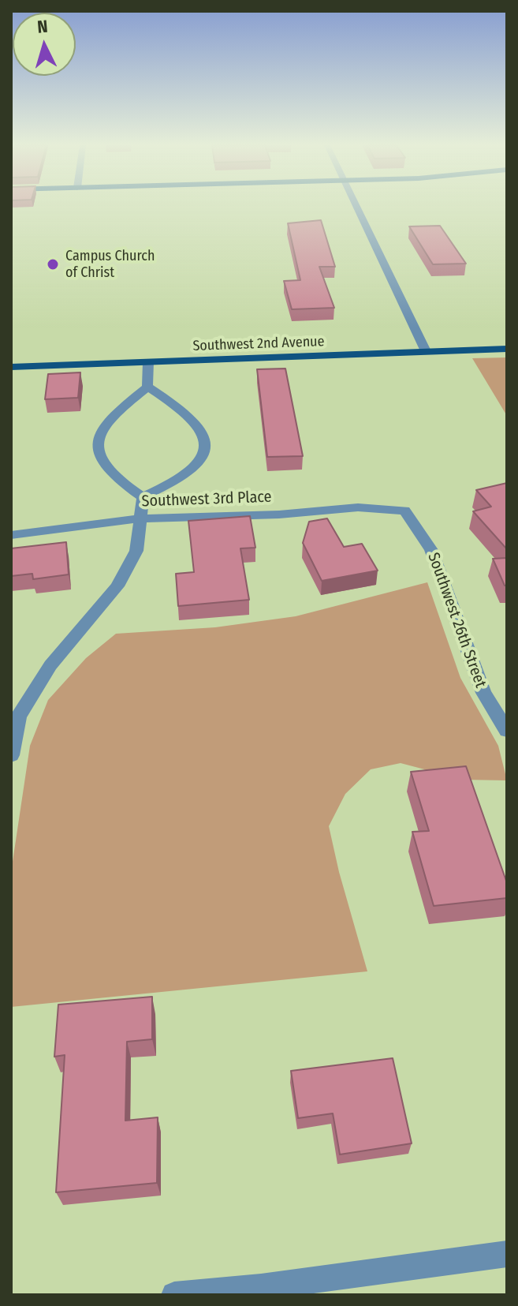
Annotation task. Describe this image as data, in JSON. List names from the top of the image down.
{
  "streets": {
    "main road": ["Southwest 2nd Avenue"],
    "street": ["Southwest 3rd Place", "Southwest 26th Street"]
  },
  "crossings": [
    ["Southwest 3rd Place", "Southwest 26th Street"]
  ],
  "places": ["Campus Church of Christ"],
  "north": "top"
}
